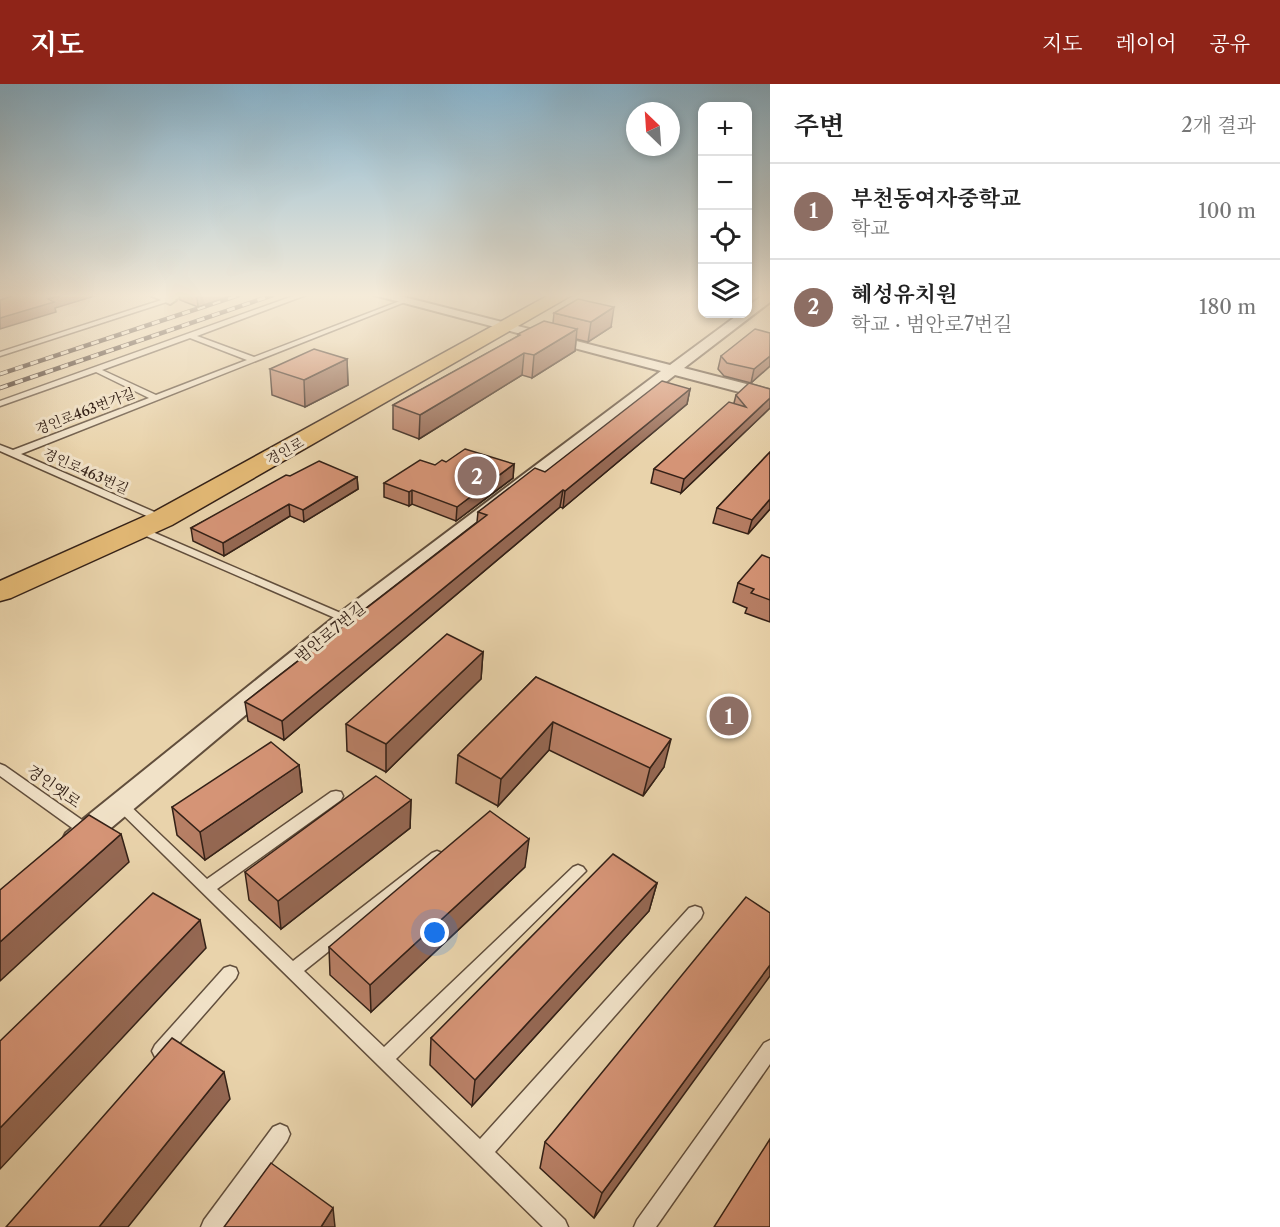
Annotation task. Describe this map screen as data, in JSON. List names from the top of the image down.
{
  "streets": {
    "main road": ["경인로"],
    "street": ["범안로7번길"],
    "lane": ["경인로463번가길", "경인로463번길", "경인옛로"]
  },
  "crossings": [
    ["경인로463번가길", "경인로463번길"],
    ["경인로", "경인로463번길"],
    ["경인로463번길", "범안로7번길"],
    ["범안로7번길", "경인옛로"]
  ],
  "north": "top left",
  "page": {
    "header": "지도",
    "nav": ["지도", "레이어", "공유"],
    "heading": ["주변", "2개 결과"],
    "map_buttons": ["+", "−"],
    "list": [
      {
        "mark": "1",
        "name": "부천동여자중학교",
        "note": "학교",
        "value": "100 m"
      },
      {
        "mark": "2",
        "name": "혜성유치원",
        "note": "학교 · 범안로7번길",
        "value": "180 m"
      }
    ],
    "pins": ["2", "1"]
  }
}
